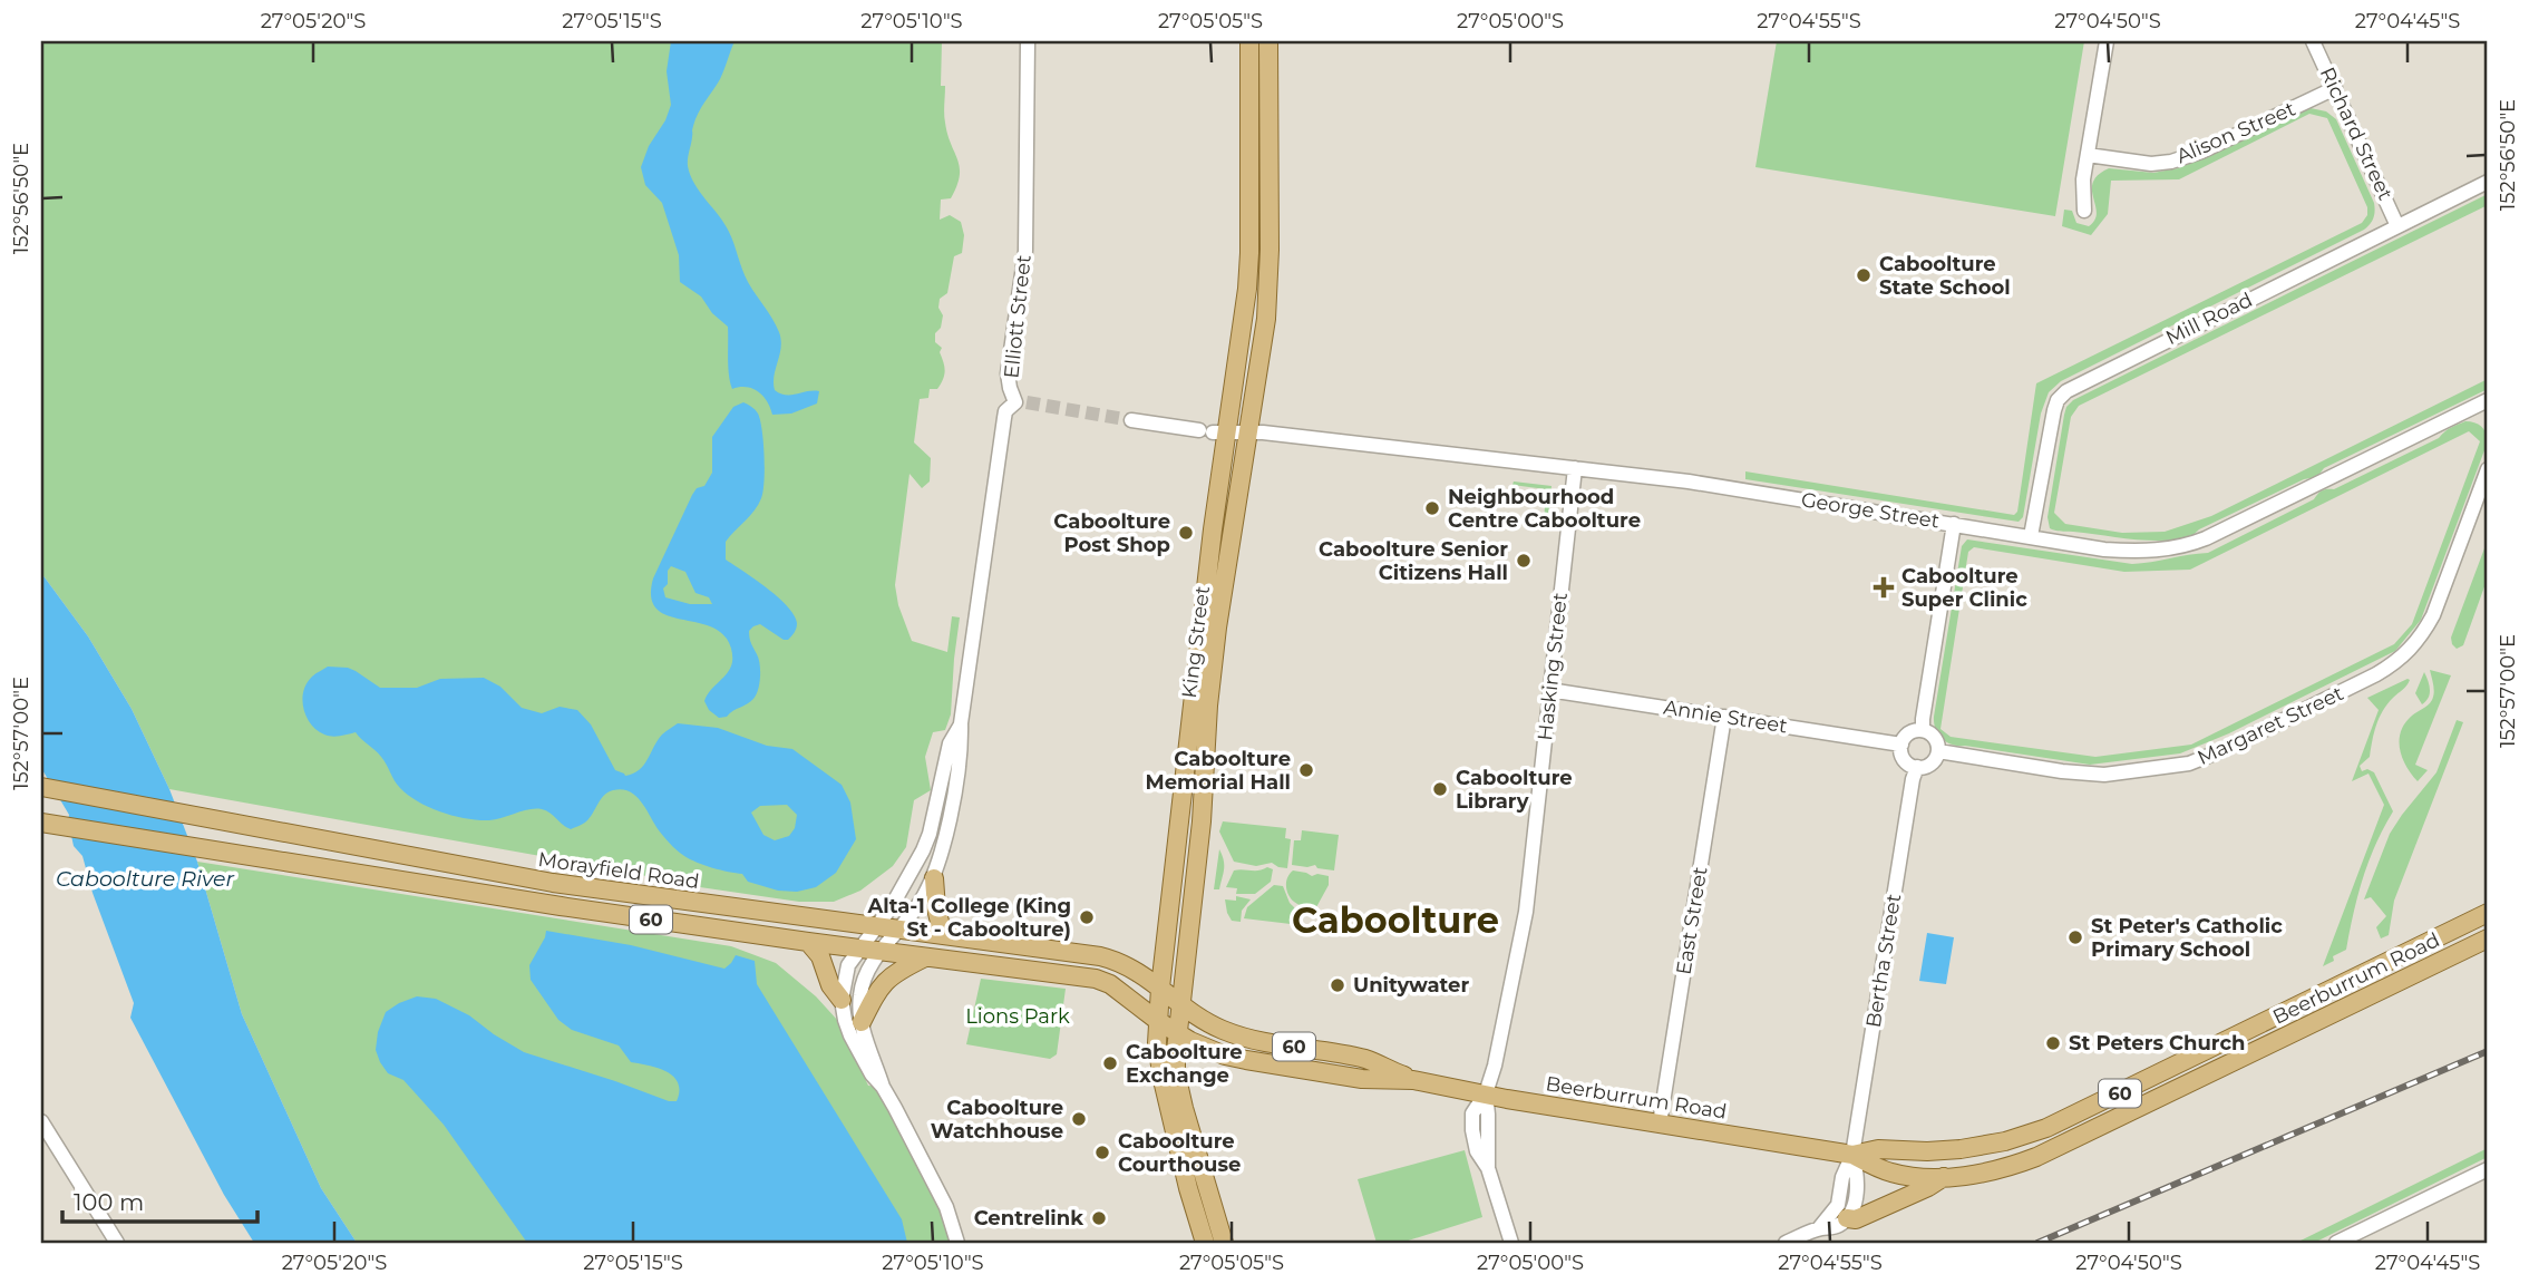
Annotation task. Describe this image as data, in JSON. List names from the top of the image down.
{
  "streets": {
    "main road": [
      "King Street",
      "Morayfield Road",
      "60",
      "Beerburrum Road"
    ],
    "street": [
      "Alison Street",
      "Richard Street",
      "Elliott Street",
      "Mill Road",
      "George Street",
      "Hasking Street",
      "Annie Street",
      "Margaret Street",
      "East Street",
      "Bertha Street"
    ]
  },
  "crossings": [
    ["Alison Street", "Richard Street"],
    ["Richard Street", "Mill Road"],
    ["Elliott Street", "Morayfield Road"],
    ["Elliott Street", "60"],
    ["Mill Road", "George Street"],
    ["George Street", "King Street"],
    ["George Street", "Hasking Street"],
    ["King Street", "Morayfield Road"],
    ["King Street", "60"],
    ["King Street", "Beerburrum Road"],
    ["Hasking Street", "Annie Street"],
    ["Hasking Street", "Beerburrum Road"],
    ["Annie Street", "Margaret Street"],
    ["Annie Street", "East Street"],
    ["Annie Street", "Bertha Street"],
    ["Margaret Street", "Bertha Street"],
    ["Morayfield Road", "Beerburrum Road"],
    ["60", "Beerburrum Road"],
    ["East Street", "Beerburrum Road"],
    ["Bertha Street", "Beerburrum Road"]
  ],
  "districts": ["Caboolture"],
  "water": ["Caboolture River"],
  "parks": ["Lions Park"],
  "places": {
    "other": [
      "Caboolture State School",
      "Neighbourhood Centre Caboolture",
      "Caboolture Post Shop",
      "Caboolture Senior Citizens Hall",
      "Caboolture Memorial Hall",
      "Caboolture Library",
      "Alta-1 College (King St - Caboolture)",
      "St Peter's Catholic Primary School",
      "Unitywater",
      "St Peters Church",
      "Caboolture Exchange",
      "Caboolture Watchhouse",
      "Caboolture Courthouse",
      "Centrelink"
    ],
    "health": ["Caboolture Super Clinic"]
  },
  "scale_bar": "100 m",
  "coordinates": [
    "27°05'20\"S",
    "27°05'15\"S",
    "27°05'10\"S",
    "27°05'05\"S",
    "27°05'00\"S",
    "27°04'55\"S",
    "27°04'50\"S",
    "27°04'45\"S",
    "152°56'50\"E",
    "152°57'00\"E"
  ]
}
